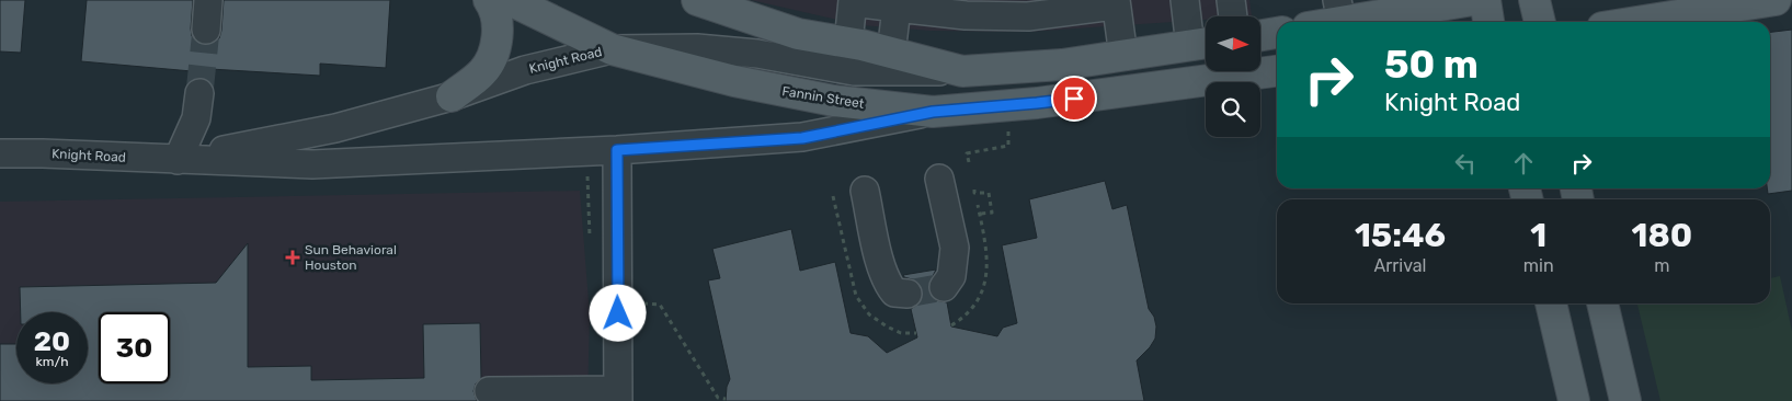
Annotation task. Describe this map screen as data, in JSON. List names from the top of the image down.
{
  "streets": {
    "main road": ["Fannin Street"],
    "street": ["Knight Road"]
  },
  "crossings": [
    ["Knight Road", "Fannin Street"]
  ],
  "places": {
    "health": ["Sun Behavioral Houston"]
  },
  "north": "right",
  "page": {
    "turn": ["50 m", "Knight Road"],
    "eta": [
      "15:46",
      "Arrival",
      "1",
      "min",
      "180",
      "m"
    ],
    "speed": "20 km/h",
    "limit": "30"
  }
}
